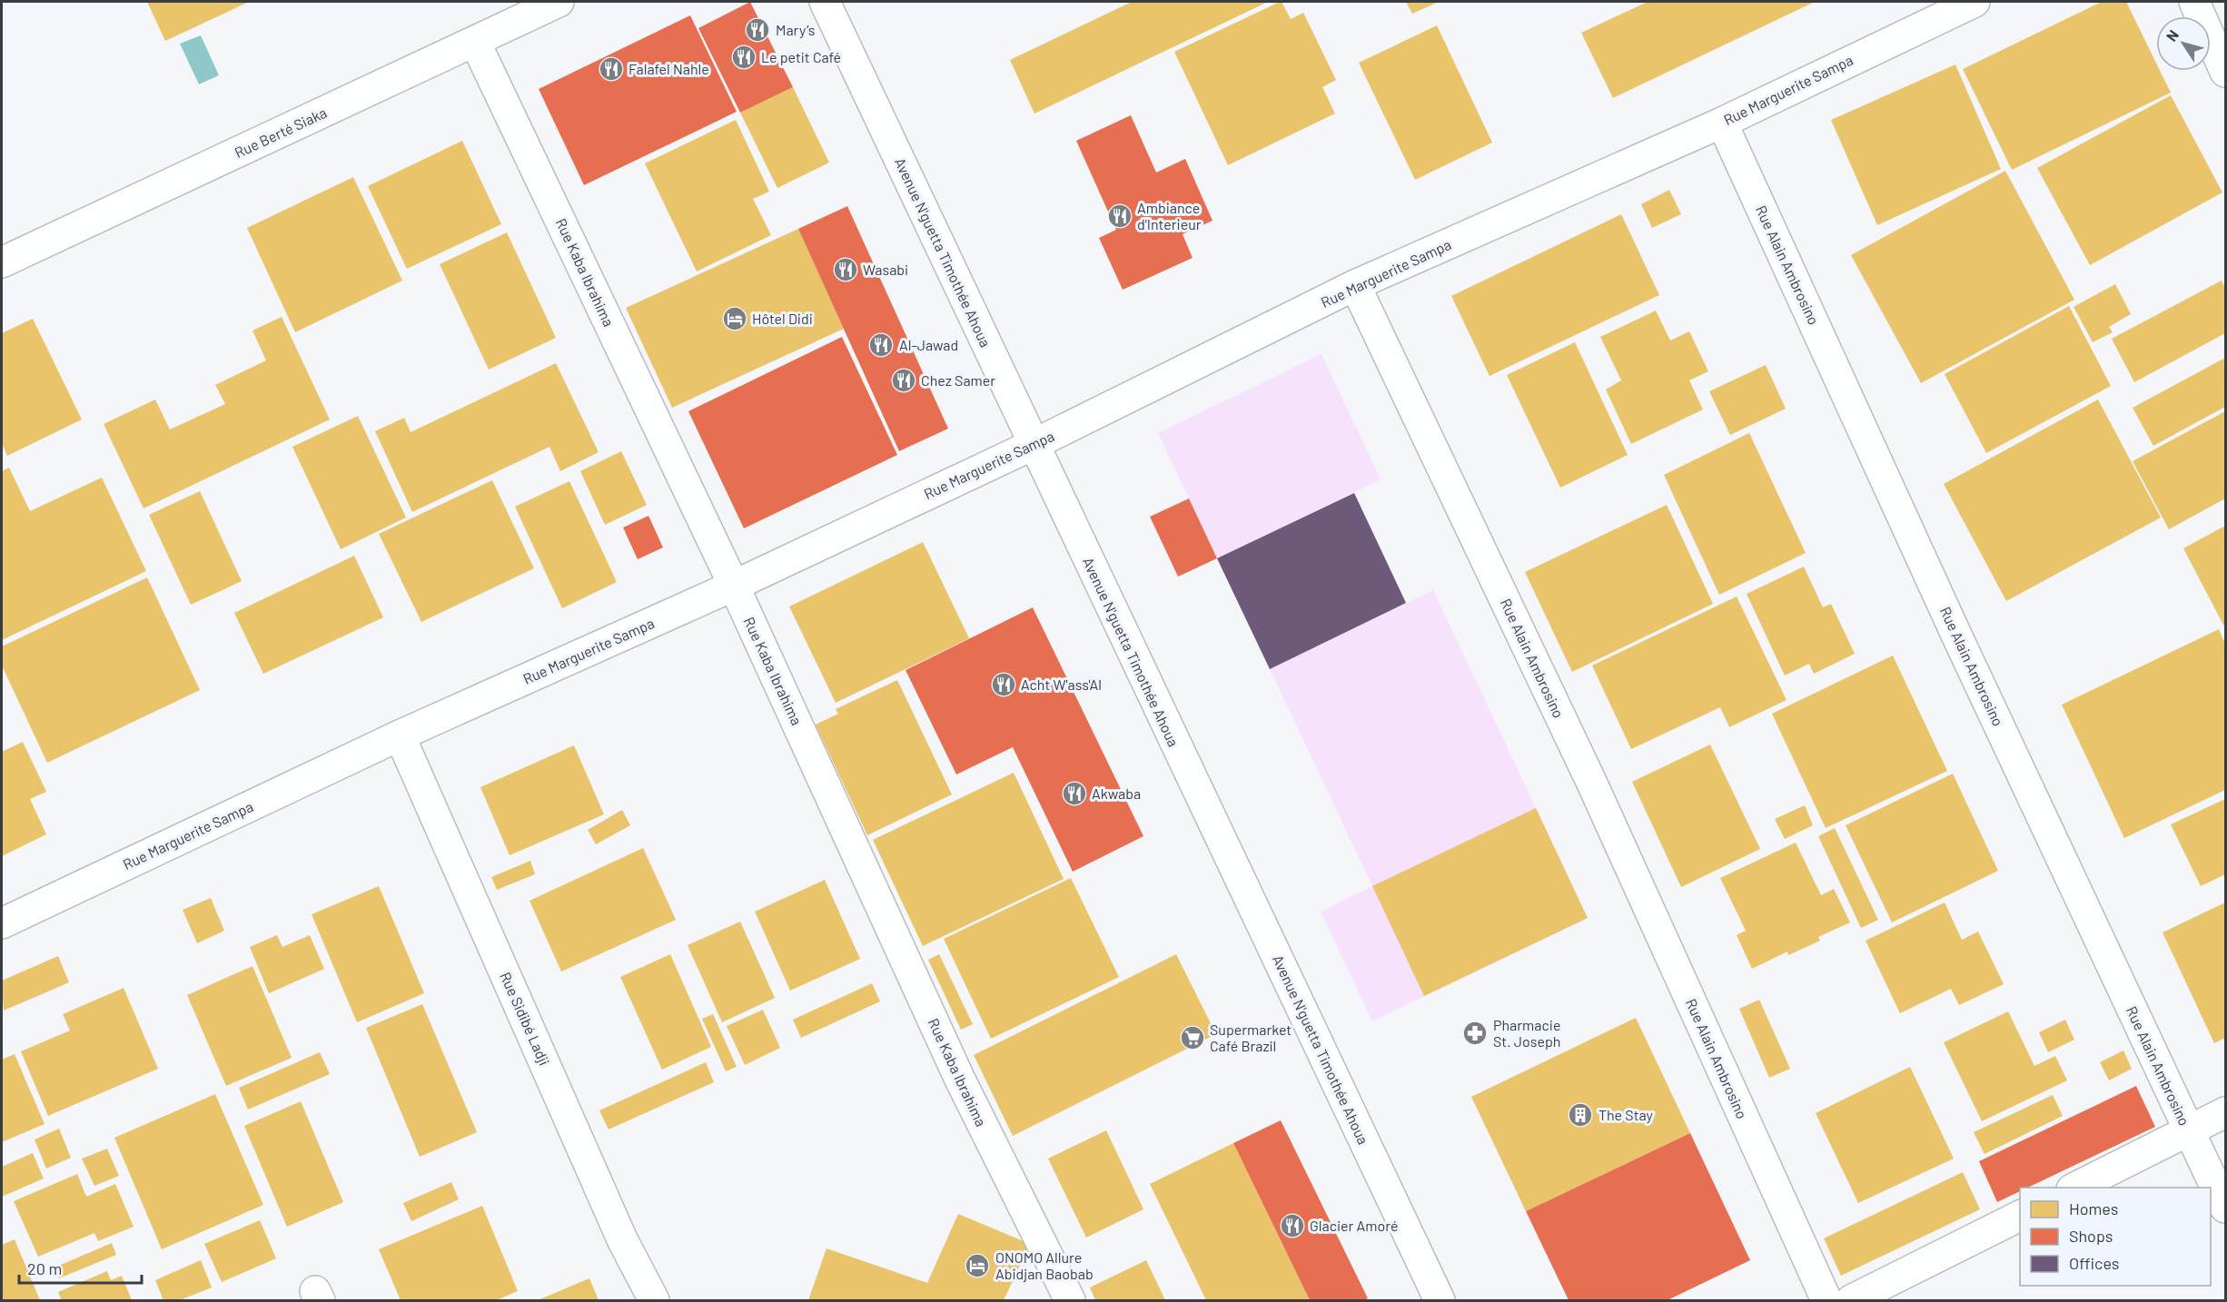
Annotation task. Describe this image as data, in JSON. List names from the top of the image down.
{
  "streets": {
    "street": [
      "Rue Marguerite Sampa",
      "Rue Berté Siaka",
      "Avenue N'guetta Timothée Ahoua",
      "Rue Alain Ambrosino",
      "Rue Kaba Ibrahima",
      "Rue Sidibé Ladji"
    ]
  },
  "crossings": [
    ["Rue Marguerite Sampa", "Avenue N'guetta Timothée Ahoua"],
    ["Rue Marguerite Sampa", "Rue Alain Ambrosino"],
    ["Rue Marguerite Sampa", "Rue Kaba Ibrahima"],
    ["Rue Marguerite Sampa", "Rue Sidibé Ladji"],
    ["Rue Berté Siaka", "Rue Kaba Ibrahima"]
  ],
  "places": {
    "restaurant": [
      "Mary’s",
      "Le petit Café",
      "Falafel Nahle",
      "Ambiance d'Interieur",
      "Wasabi",
      "Al-Jawad",
      "Chez Samer",
      "Acht W'ass'Al",
      "Akwaba",
      "Glacier Amoré"
    ],
    "hotel": ["Hôtel Didi", "ONOMO Allure Abidjan Baobab"],
    "pharmacy": ["Pharmacie St. Joseph"],
    "supermarket": ["Supermarket Café Brazil"],
    "building": ["The Stay"]
  },
  "legend": ["Homes", "Shops", "Offices"],
  "scale_bar": "20 m",
  "north": "top left"
}
